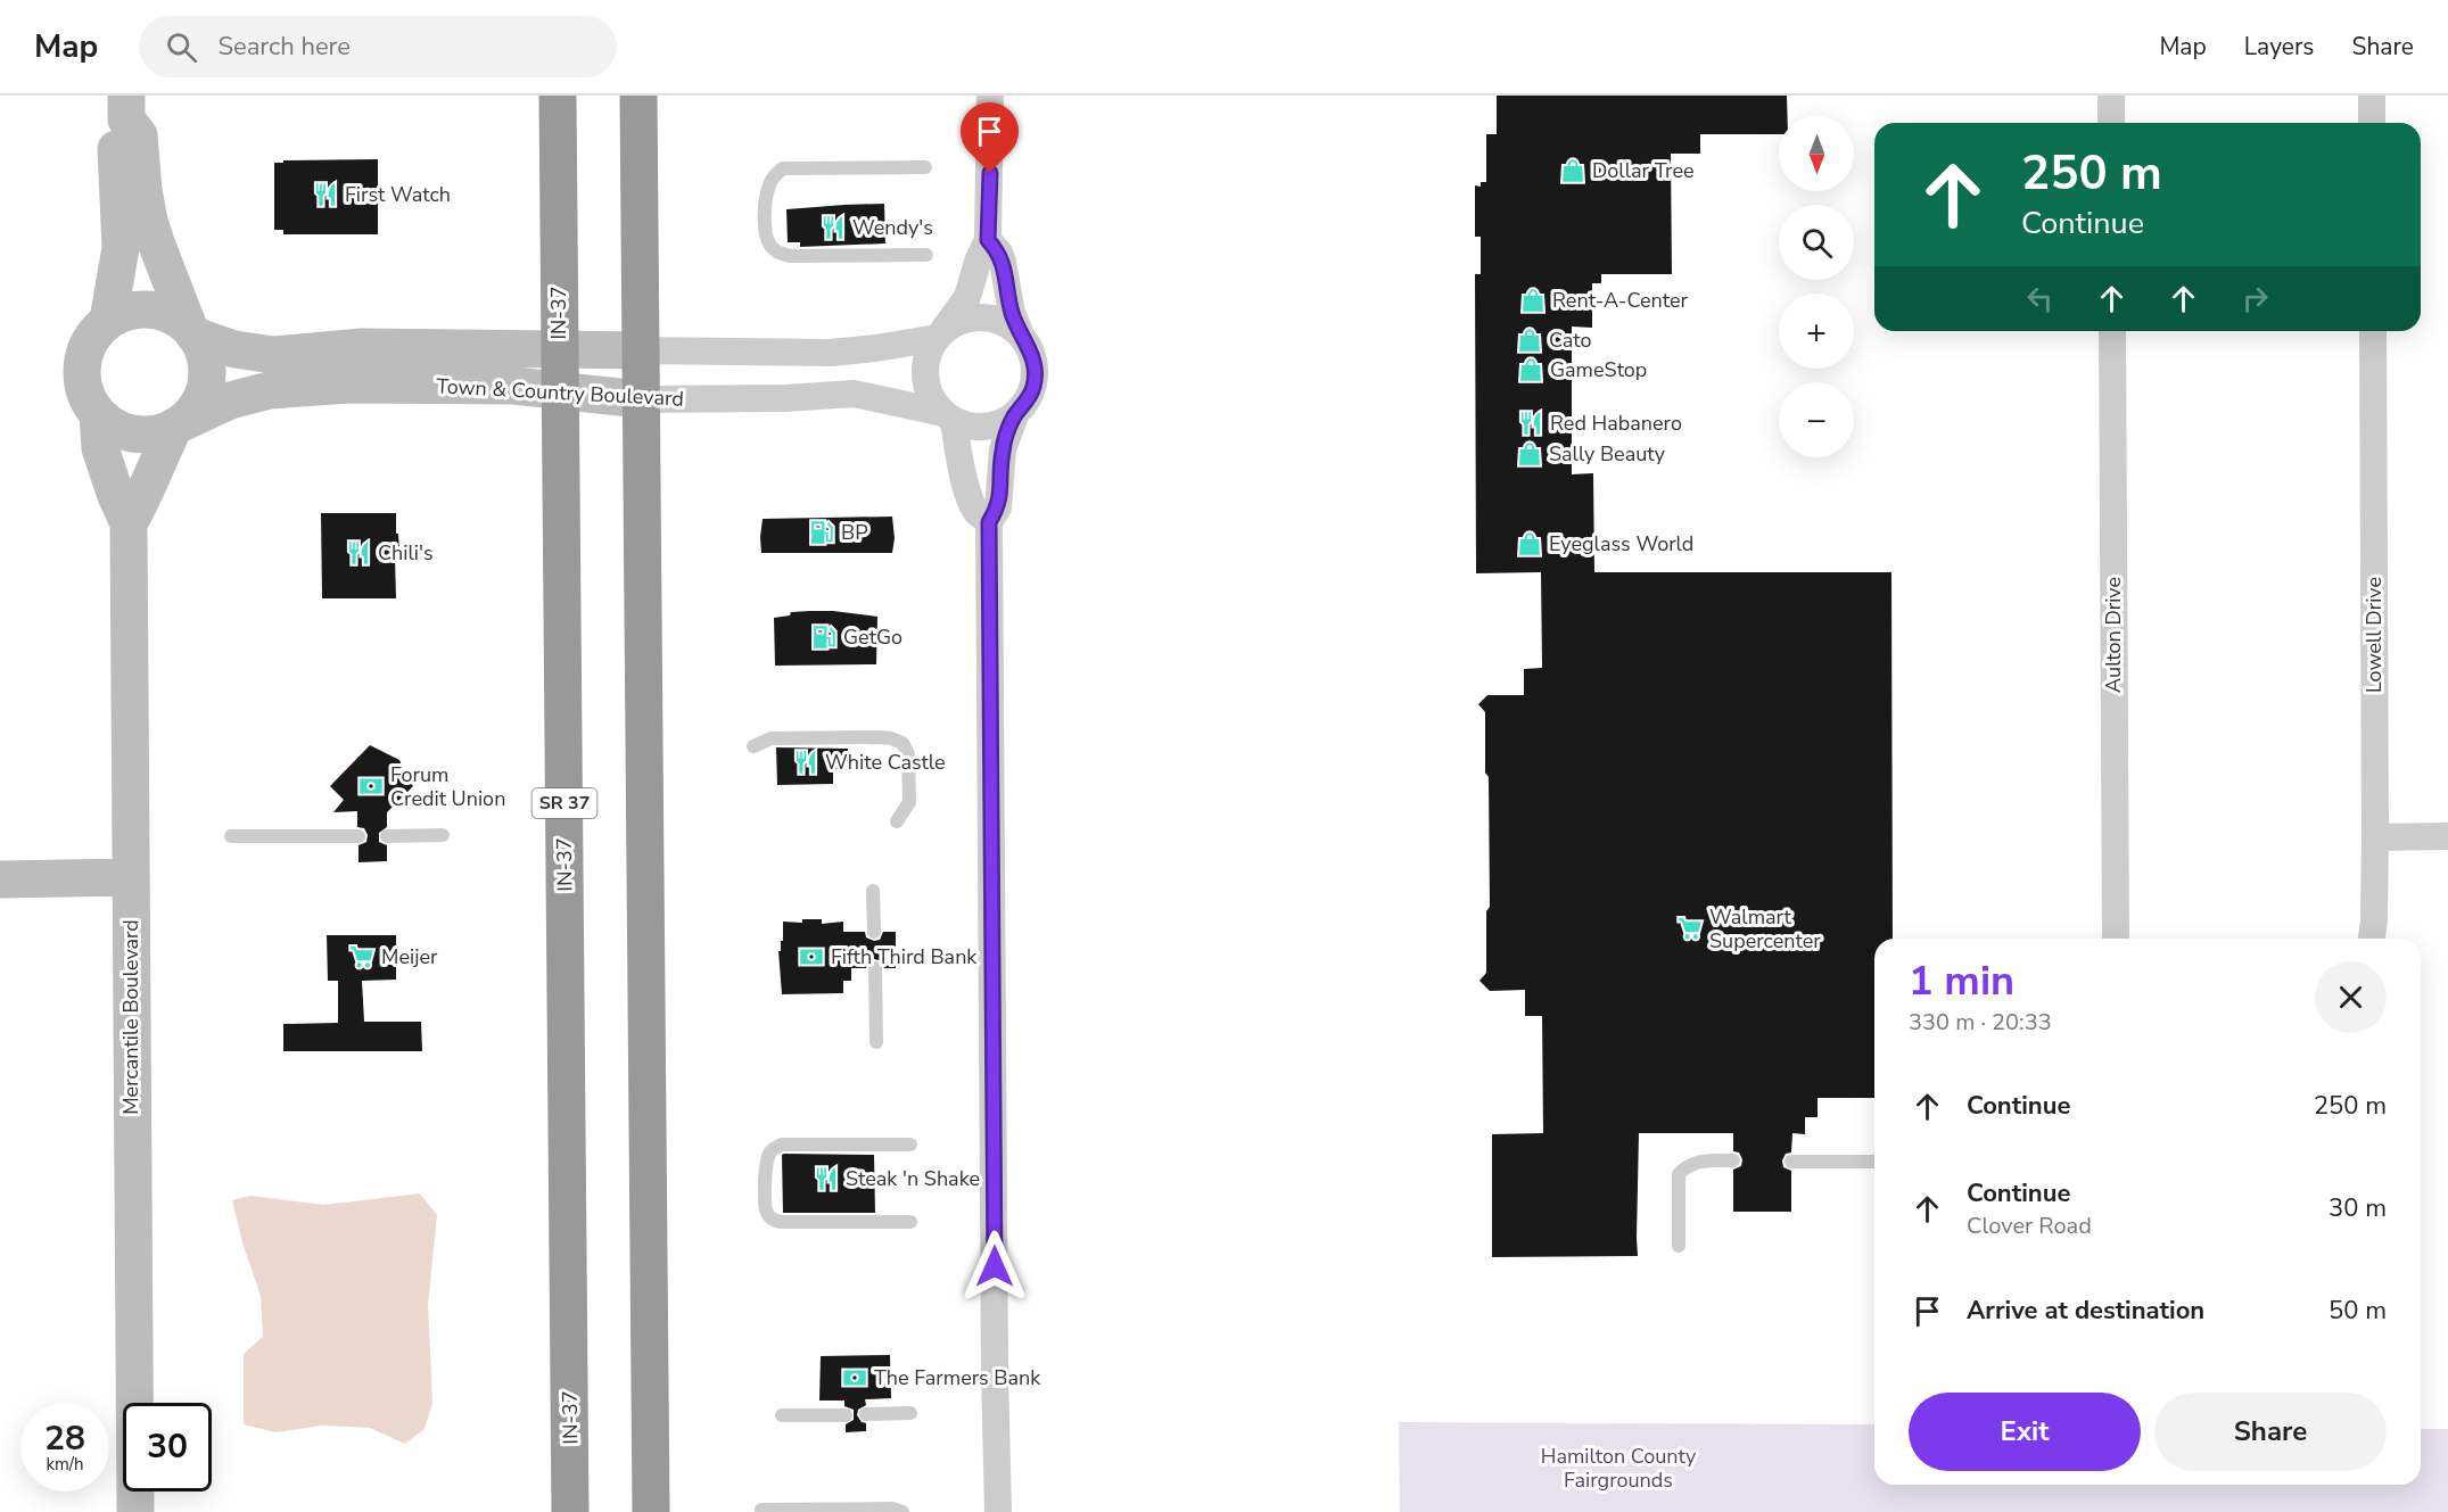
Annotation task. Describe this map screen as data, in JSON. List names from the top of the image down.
{
  "streets": {
    "highway": ["IN-37", "SR 37"],
    "street": [
      "Town & Country Boulevard",
      "Aulton Drive",
      "Lowell Drive",
      "Mercantile Boulevard"
    ]
  },
  "crossings": [
    ["IN-37", "Town & Country Boulevard"],
    ["Town & Country Boulevard", "Mercantile Boulevard"]
  ],
  "parks": ["Hamilton County Fairgrounds"],
  "places": {
    "shop": [
      "Dollar Tree",
      "Rent-A-Center",
      "Cato",
      "GameStop",
      "Sally Beauty",
      "Eyeglass World"
    ],
    "restaurant": [
      "First Watch",
      "Wendy's",
      "Red Habanero",
      "Chili's",
      "White Castle",
      "Steak 'n Shake"
    ],
    "fuel station": ["BP", "GetGo"],
    "bank": ["Forum Credit Union", "Fifth Third Bank", "The Farmers Bank"],
    "supermarket": ["Walmart Supercenter", "Meijer"]
  },
  "north": "bottom",
  "page": {
    "header": "Map",
    "search": "Search here",
    "nav": ["Map", "Layers", "Share"],
    "map_buttons": ["+", "−"],
    "turn": ["250 m", "Continue"],
    "heading": ["1 min", "330 m · 20:33"],
    "list": [
      {
        "name": "Continue",
        "value": "250 m"
      },
      {
        "name": "Continue",
        "note": "Clover Road",
        "value": "30 m"
      },
      {
        "name": "Arrive at destination",
        "value": "50 m"
      }
    ],
    "buttons": ["Exit", "Share"],
    "speed": "28 km/h",
    "limit": "30"
  }
}
